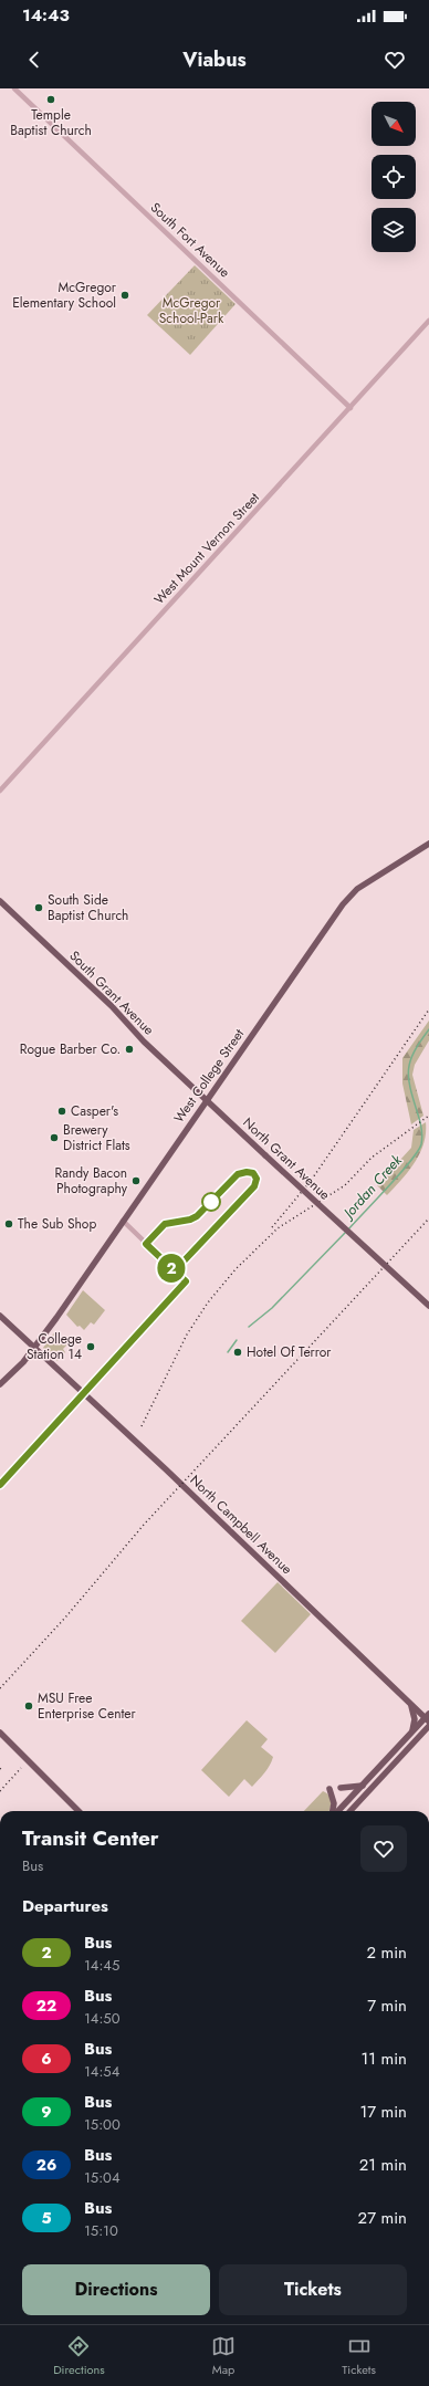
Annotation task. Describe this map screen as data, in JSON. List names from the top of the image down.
{
  "streets": {
    "main road": [
      "South Grant Avenue",
      "West College Street",
      "North Grant Avenue",
      "North Campbell Avenue"
    ],
    "street": ["South Fort Avenue", "West Mount Vernon Street"]
  },
  "crossings": [
    ["South Fort Avenue", "West Mount Vernon Street"],
    ["South Grant Avenue", "West College Street"],
    ["South Grant Avenue", "North Grant Avenue"],
    ["West College Street", "North Grant Avenue"],
    ["West College Street", "North Campbell Avenue"]
  ],
  "water": ["Jordan Creek"],
  "parks": ["McGregor School-Park"],
  "places": [
    "Temple Baptist Church",
    "McGregor Elementary School",
    "South Side Baptist Church",
    "Rogue Barber Co.",
    "Casper's",
    "Brewery District Flats",
    "Randy Bacon Photography",
    "The Sub Shop",
    "College Station 14",
    "Hotel Of Terror",
    "MSU Free Enterprise Center"
  ],
  "lines": ["bus line 2"],
  "north": "bottom right",
  "page": {
    "status": "14:43",
    "header": "Viabus",
    "on_map": "2",
    "heading": [
      ["Transit Center", "Bus"],
      "Departures"
    ],
    "list": [
      {
        "mark": "2",
        "name": "Bus",
        "note": "14:45",
        "value": "2 min"
      },
      {
        "mark": "22",
        "name": "Bus",
        "note": "14:50",
        "value": "7 min"
      },
      {
        "mark": "6",
        "name": "Bus",
        "note": "14:54",
        "value": "11 min"
      },
      {
        "mark": "9",
        "name": "Bus",
        "note": "15:00",
        "value": "17 min"
      },
      {
        "mark": "26",
        "name": "Bus",
        "note": "15:04",
        "value": "21 min"
      },
      {
        "mark": "5",
        "name": "Bus",
        "note": "15:10",
        "value": "27 min"
      }
    ],
    "buttons": ["Directions", "Tickets"],
    "tabs": ["Directions", "Map", "Tickets"]
  }
}
